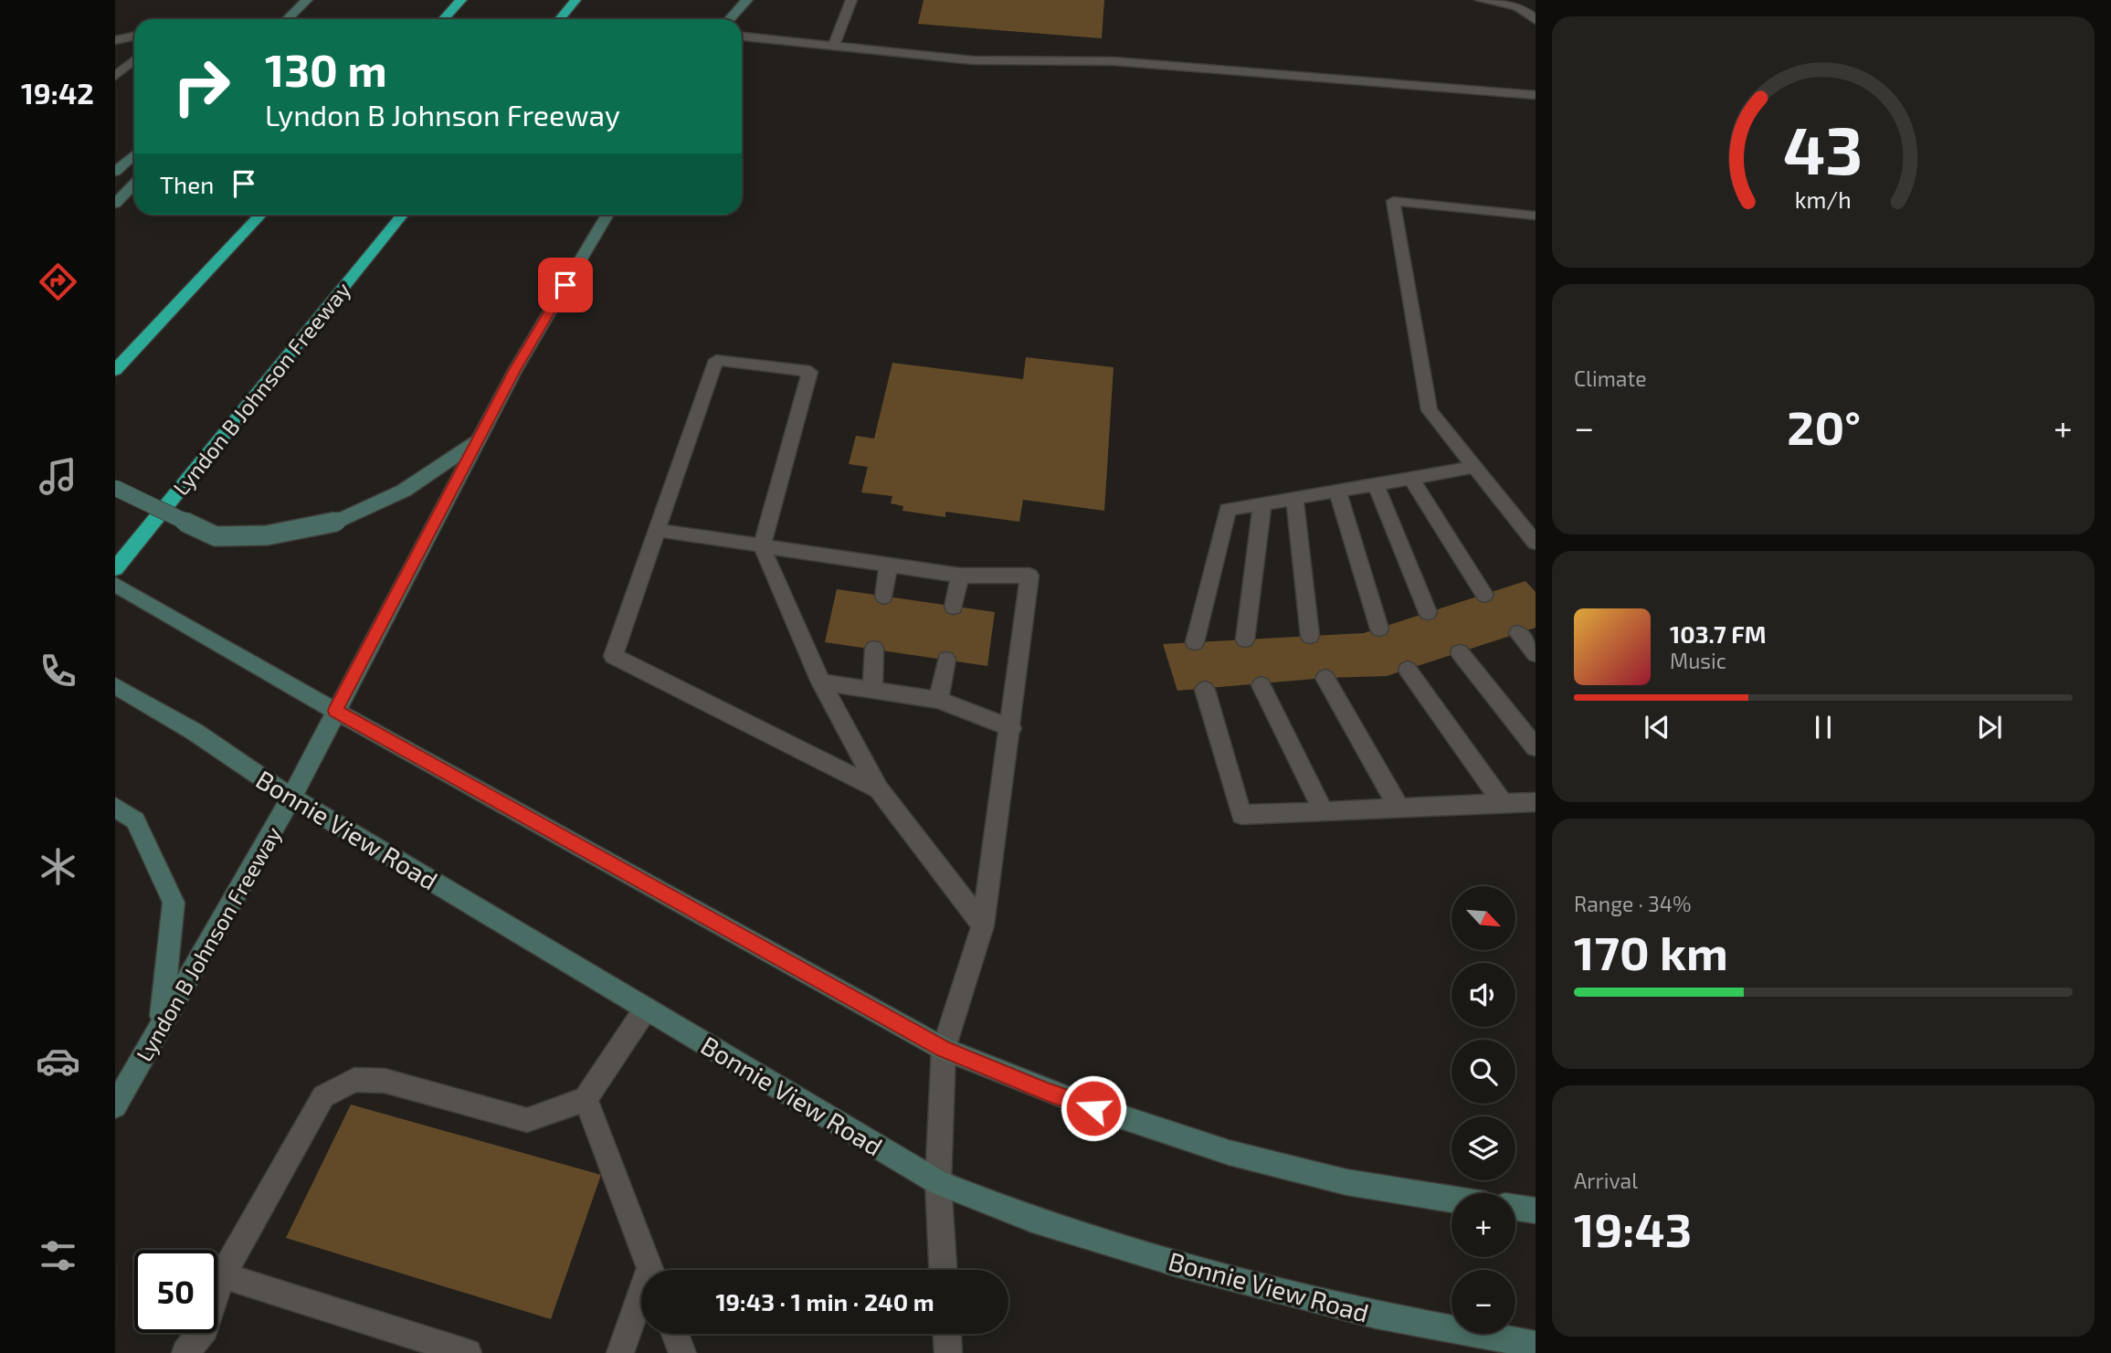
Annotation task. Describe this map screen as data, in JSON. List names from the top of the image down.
{
  "streets": {
    "highway": ["Lyndon B Johnson Freeway"],
    "main road": ["Bonnie View Road"]
  },
  "crossings": [
    ["Lyndon B Johnson Freeway", "Bonnie View Road"]
  ],
  "north": "bottom right",
  "page": {
    "tabs": "19:42",
    "turn": ["130 m", "Lyndon B Johnson Freeway"],
    "then": "Then",
    "tile": [
      "Climate",
      ["Range · 34%", "170 km"],
      ["Arrival", "19:43"]
    ],
    "heat": ["−", "20°", "+"],
    "song": ["103.7 FM", "Music"],
    "map_buttons": ["+", "−"],
    "limit": "50",
    "trip": "19:43 · 1 min · 240 m",
    "gauge": ["43", "km/h"]
  }
}
